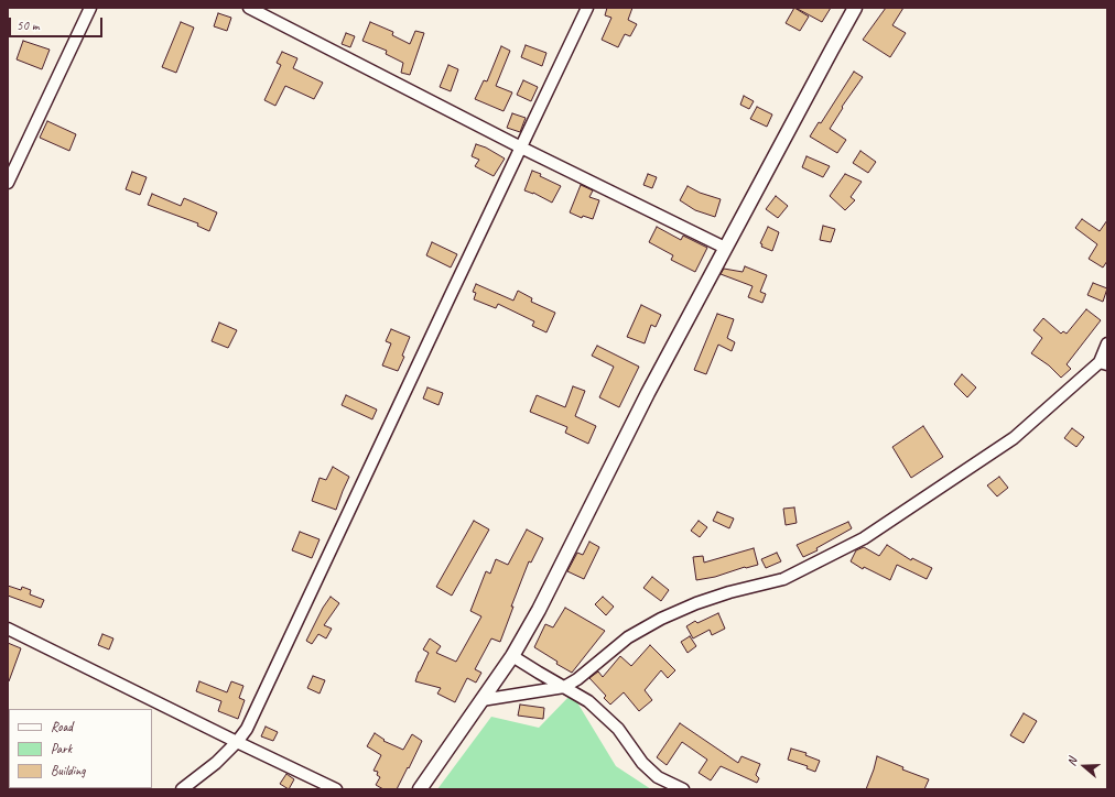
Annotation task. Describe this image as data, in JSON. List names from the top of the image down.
{
  "legend": ["Road", "Park", "Building"],
  "scale_bar": "50 m",
  "north": "left"
}
